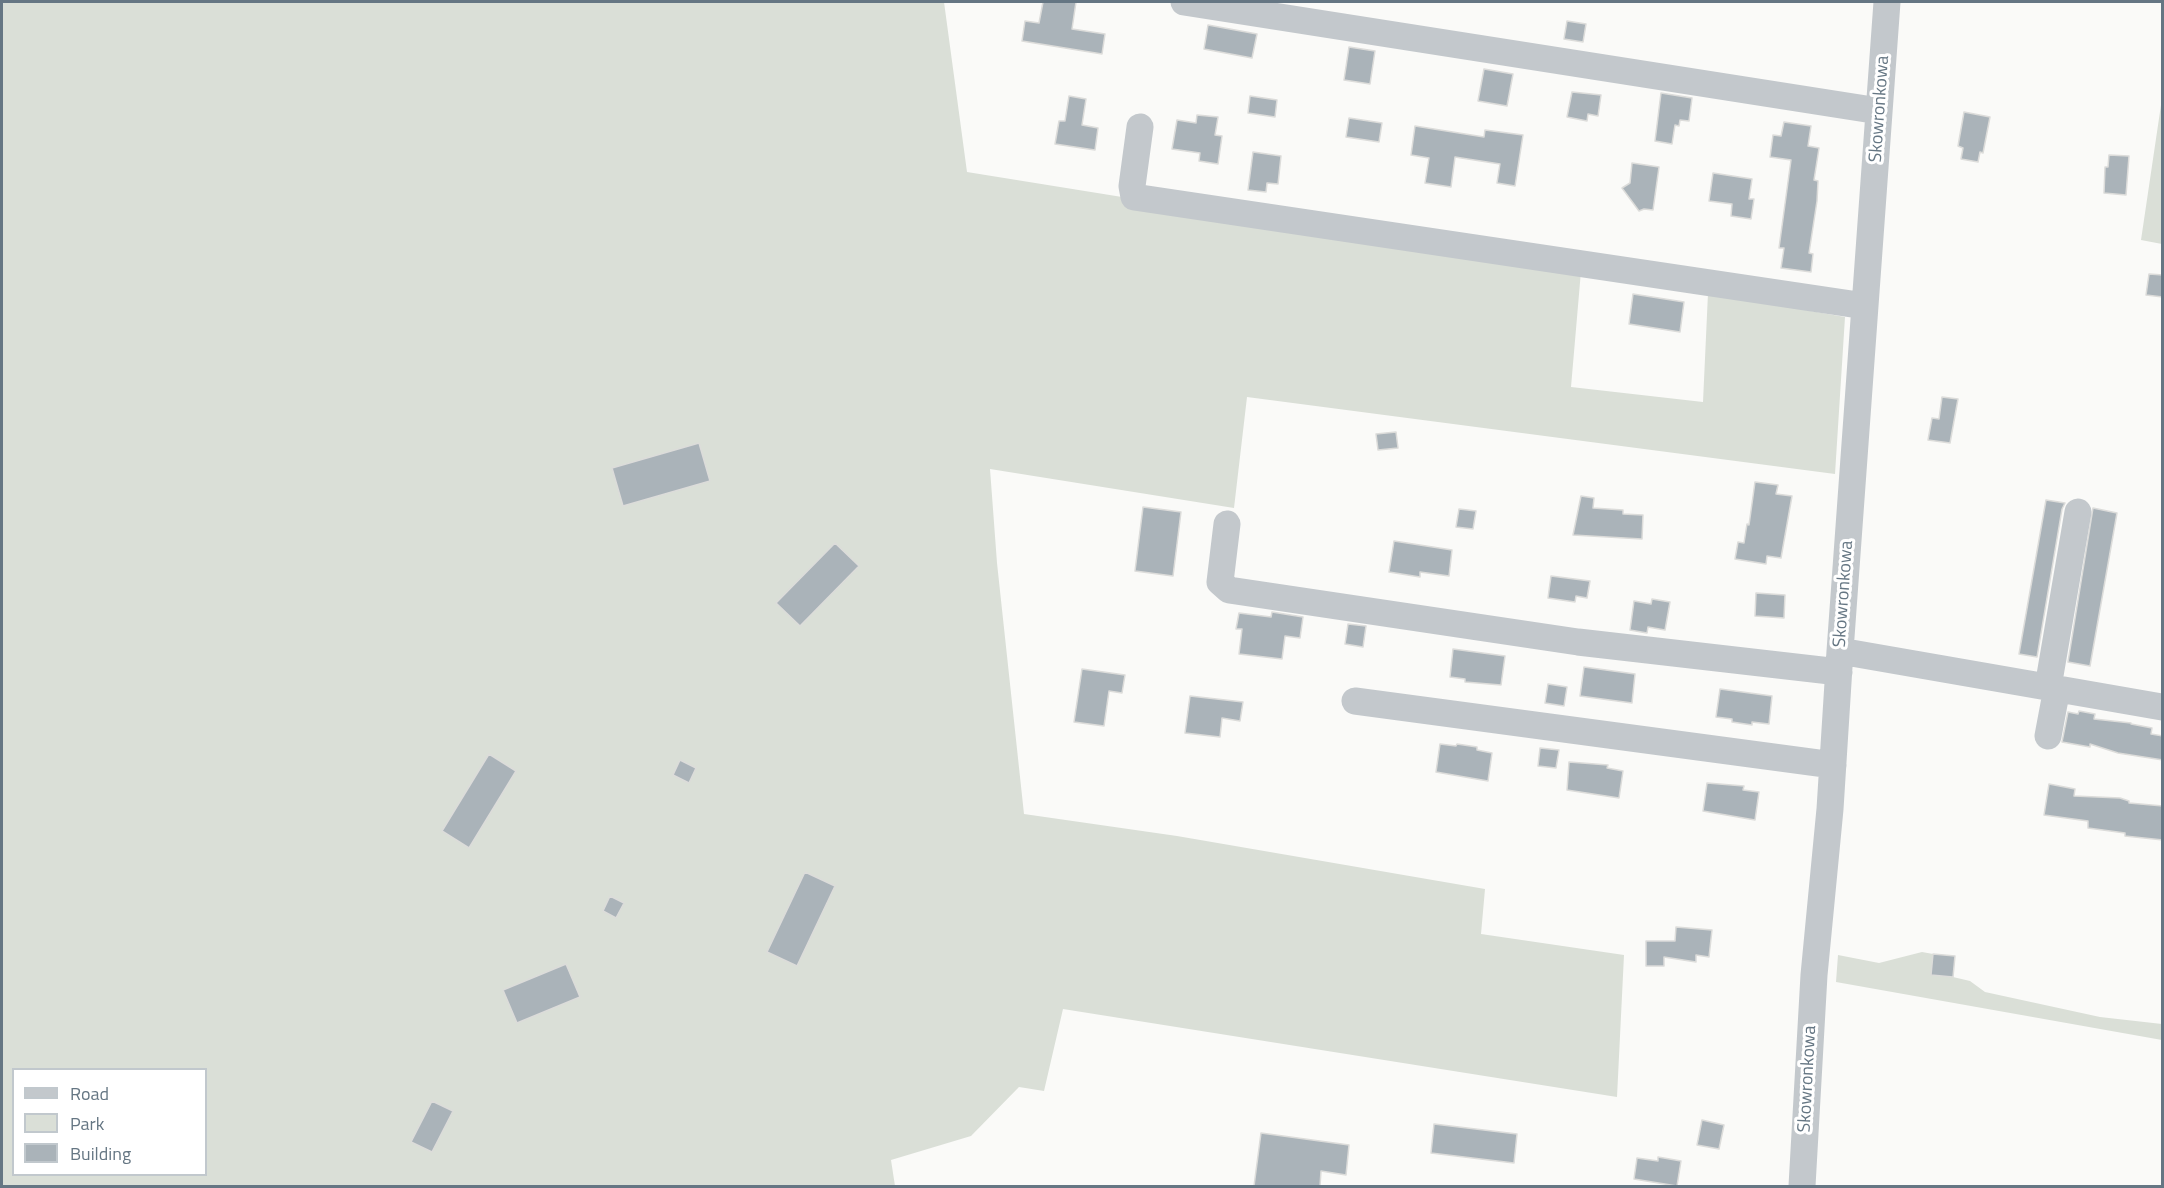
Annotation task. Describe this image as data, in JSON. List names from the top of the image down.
{
  "streets": {
    "street": ["Skowronkowa"]
  },
  "legend": ["Road", "Park", "Building"]
}
